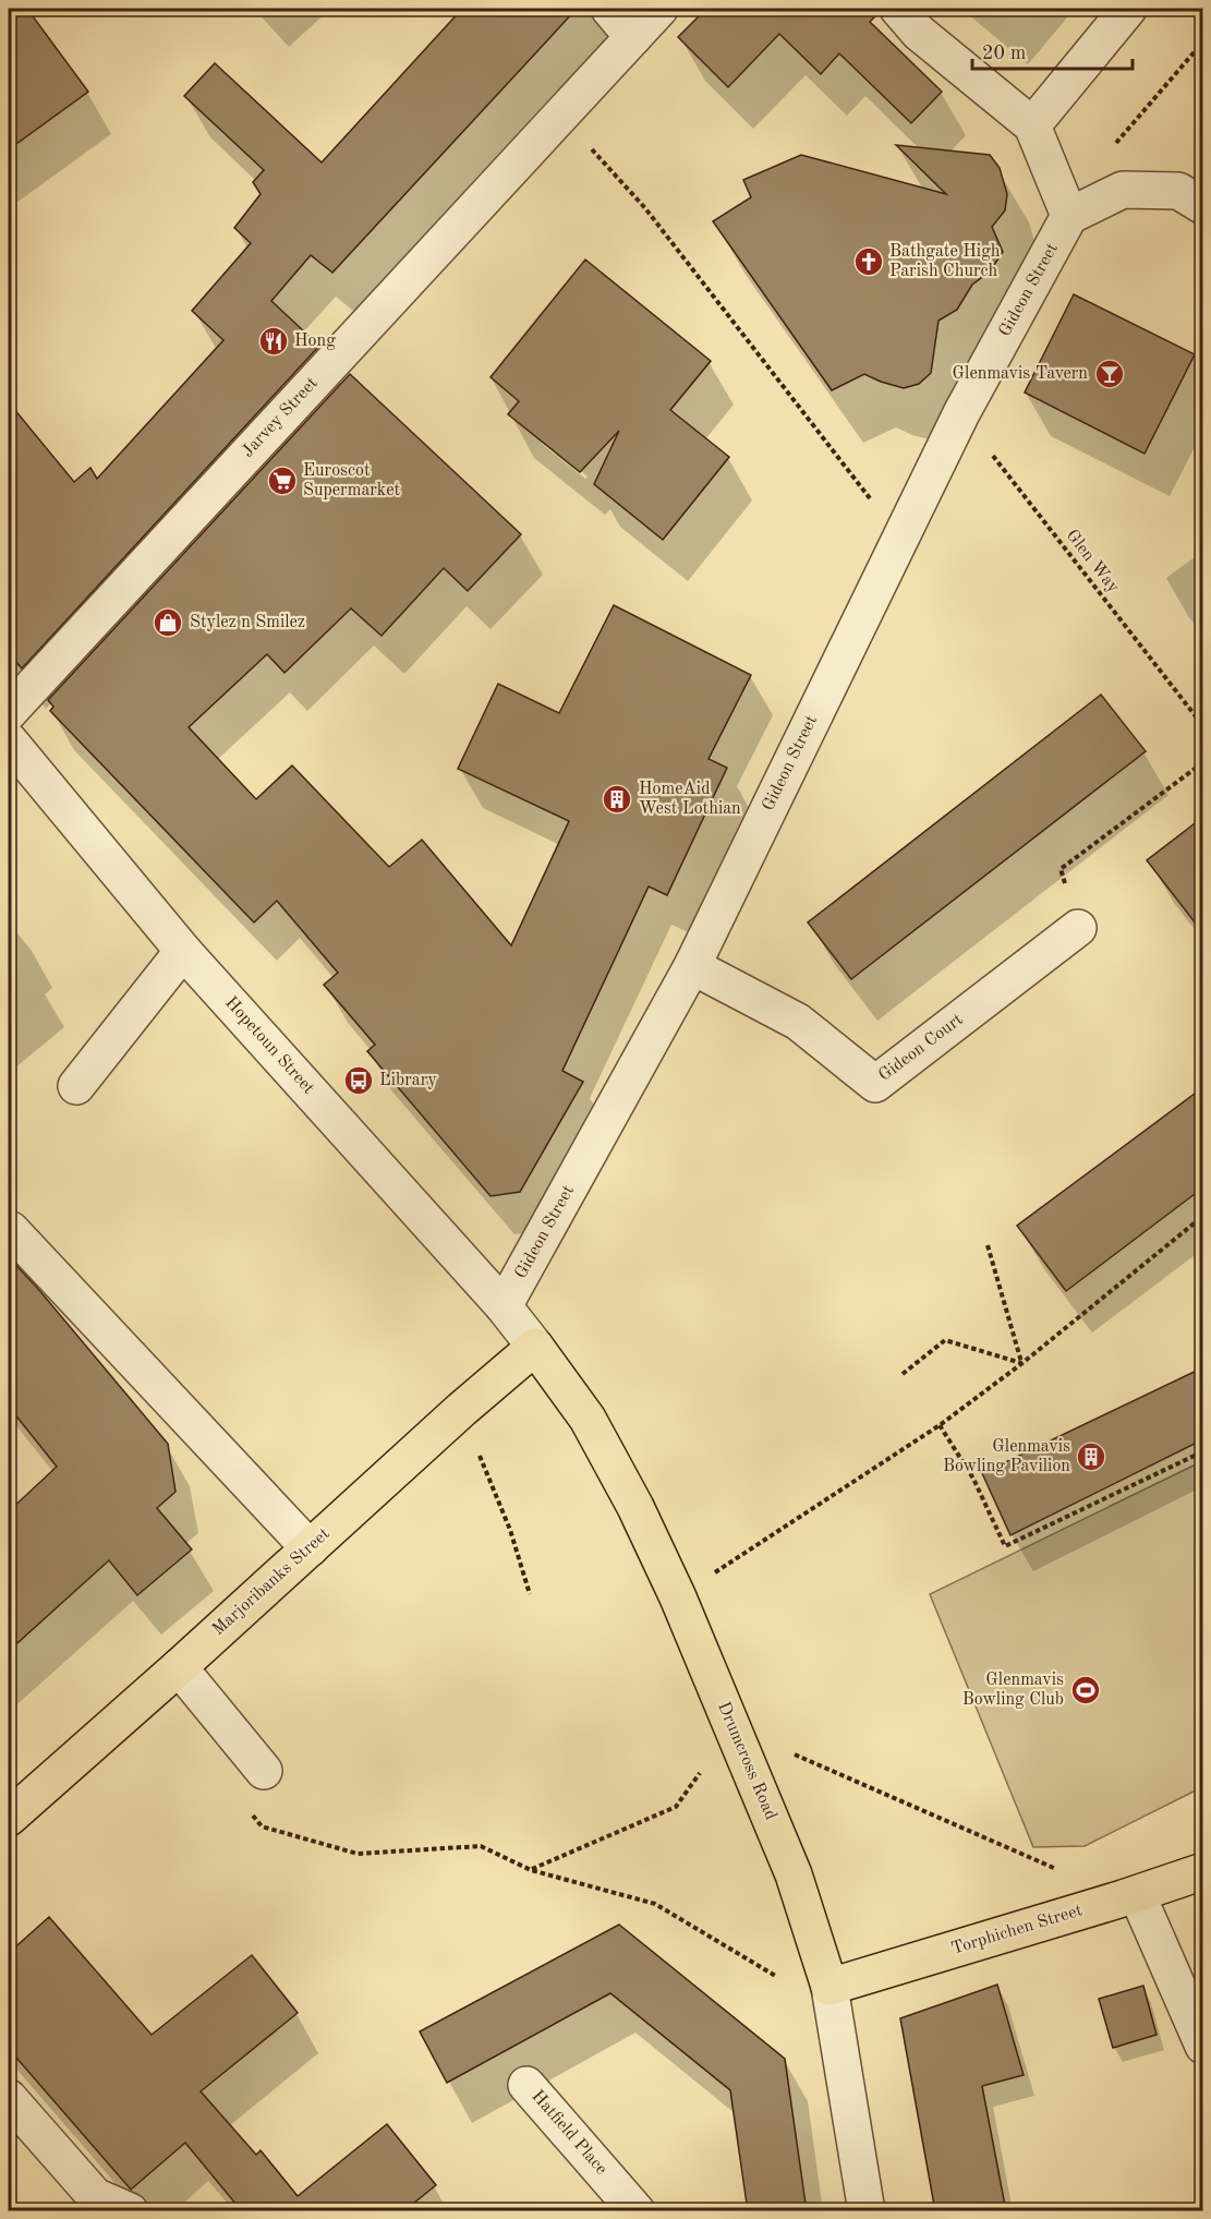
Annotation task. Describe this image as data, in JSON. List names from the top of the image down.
{
  "streets": {
    "main road": ["Marjoribanks Street", "Drumcross Road", "Torphichen Street"],
    "street": [
      "Gideon Street",
      "Jarvey Street",
      "Hopetoun Street",
      "Gideon Court",
      "Hatfield Place"
    ],
    "path": ["Glen Way"]
  },
  "crossings": [
    ["Gideon Street", "Glen Way"],
    ["Gideon Street", "Hopetoun Street"],
    ["Gideon Street", "Gideon Court"],
    ["Hopetoun Street", "Marjoribanks Street"],
    ["Hopetoun Street", "Drumcross Road"],
    ["Marjoribanks Street", "Drumcross Road"],
    ["Drumcross Road", "Torphichen Street"]
  ],
  "places": {
    "church": ["Bathgate High Parish Church"],
    "restaurant": ["Hong"],
    "bar": ["Glenmavis Tavern"],
    "supermarket": ["Euroscot Supermarket"],
    "shop": ["Stylez n Smilez"],
    "building": ["HomeAid West Lothian", "Glenmavis Bowling Pavilion"],
    "bus stop": ["Library"],
    "sports": ["Glenmavis Bowling Club"]
  },
  "scale_bar": "20 m"
}
